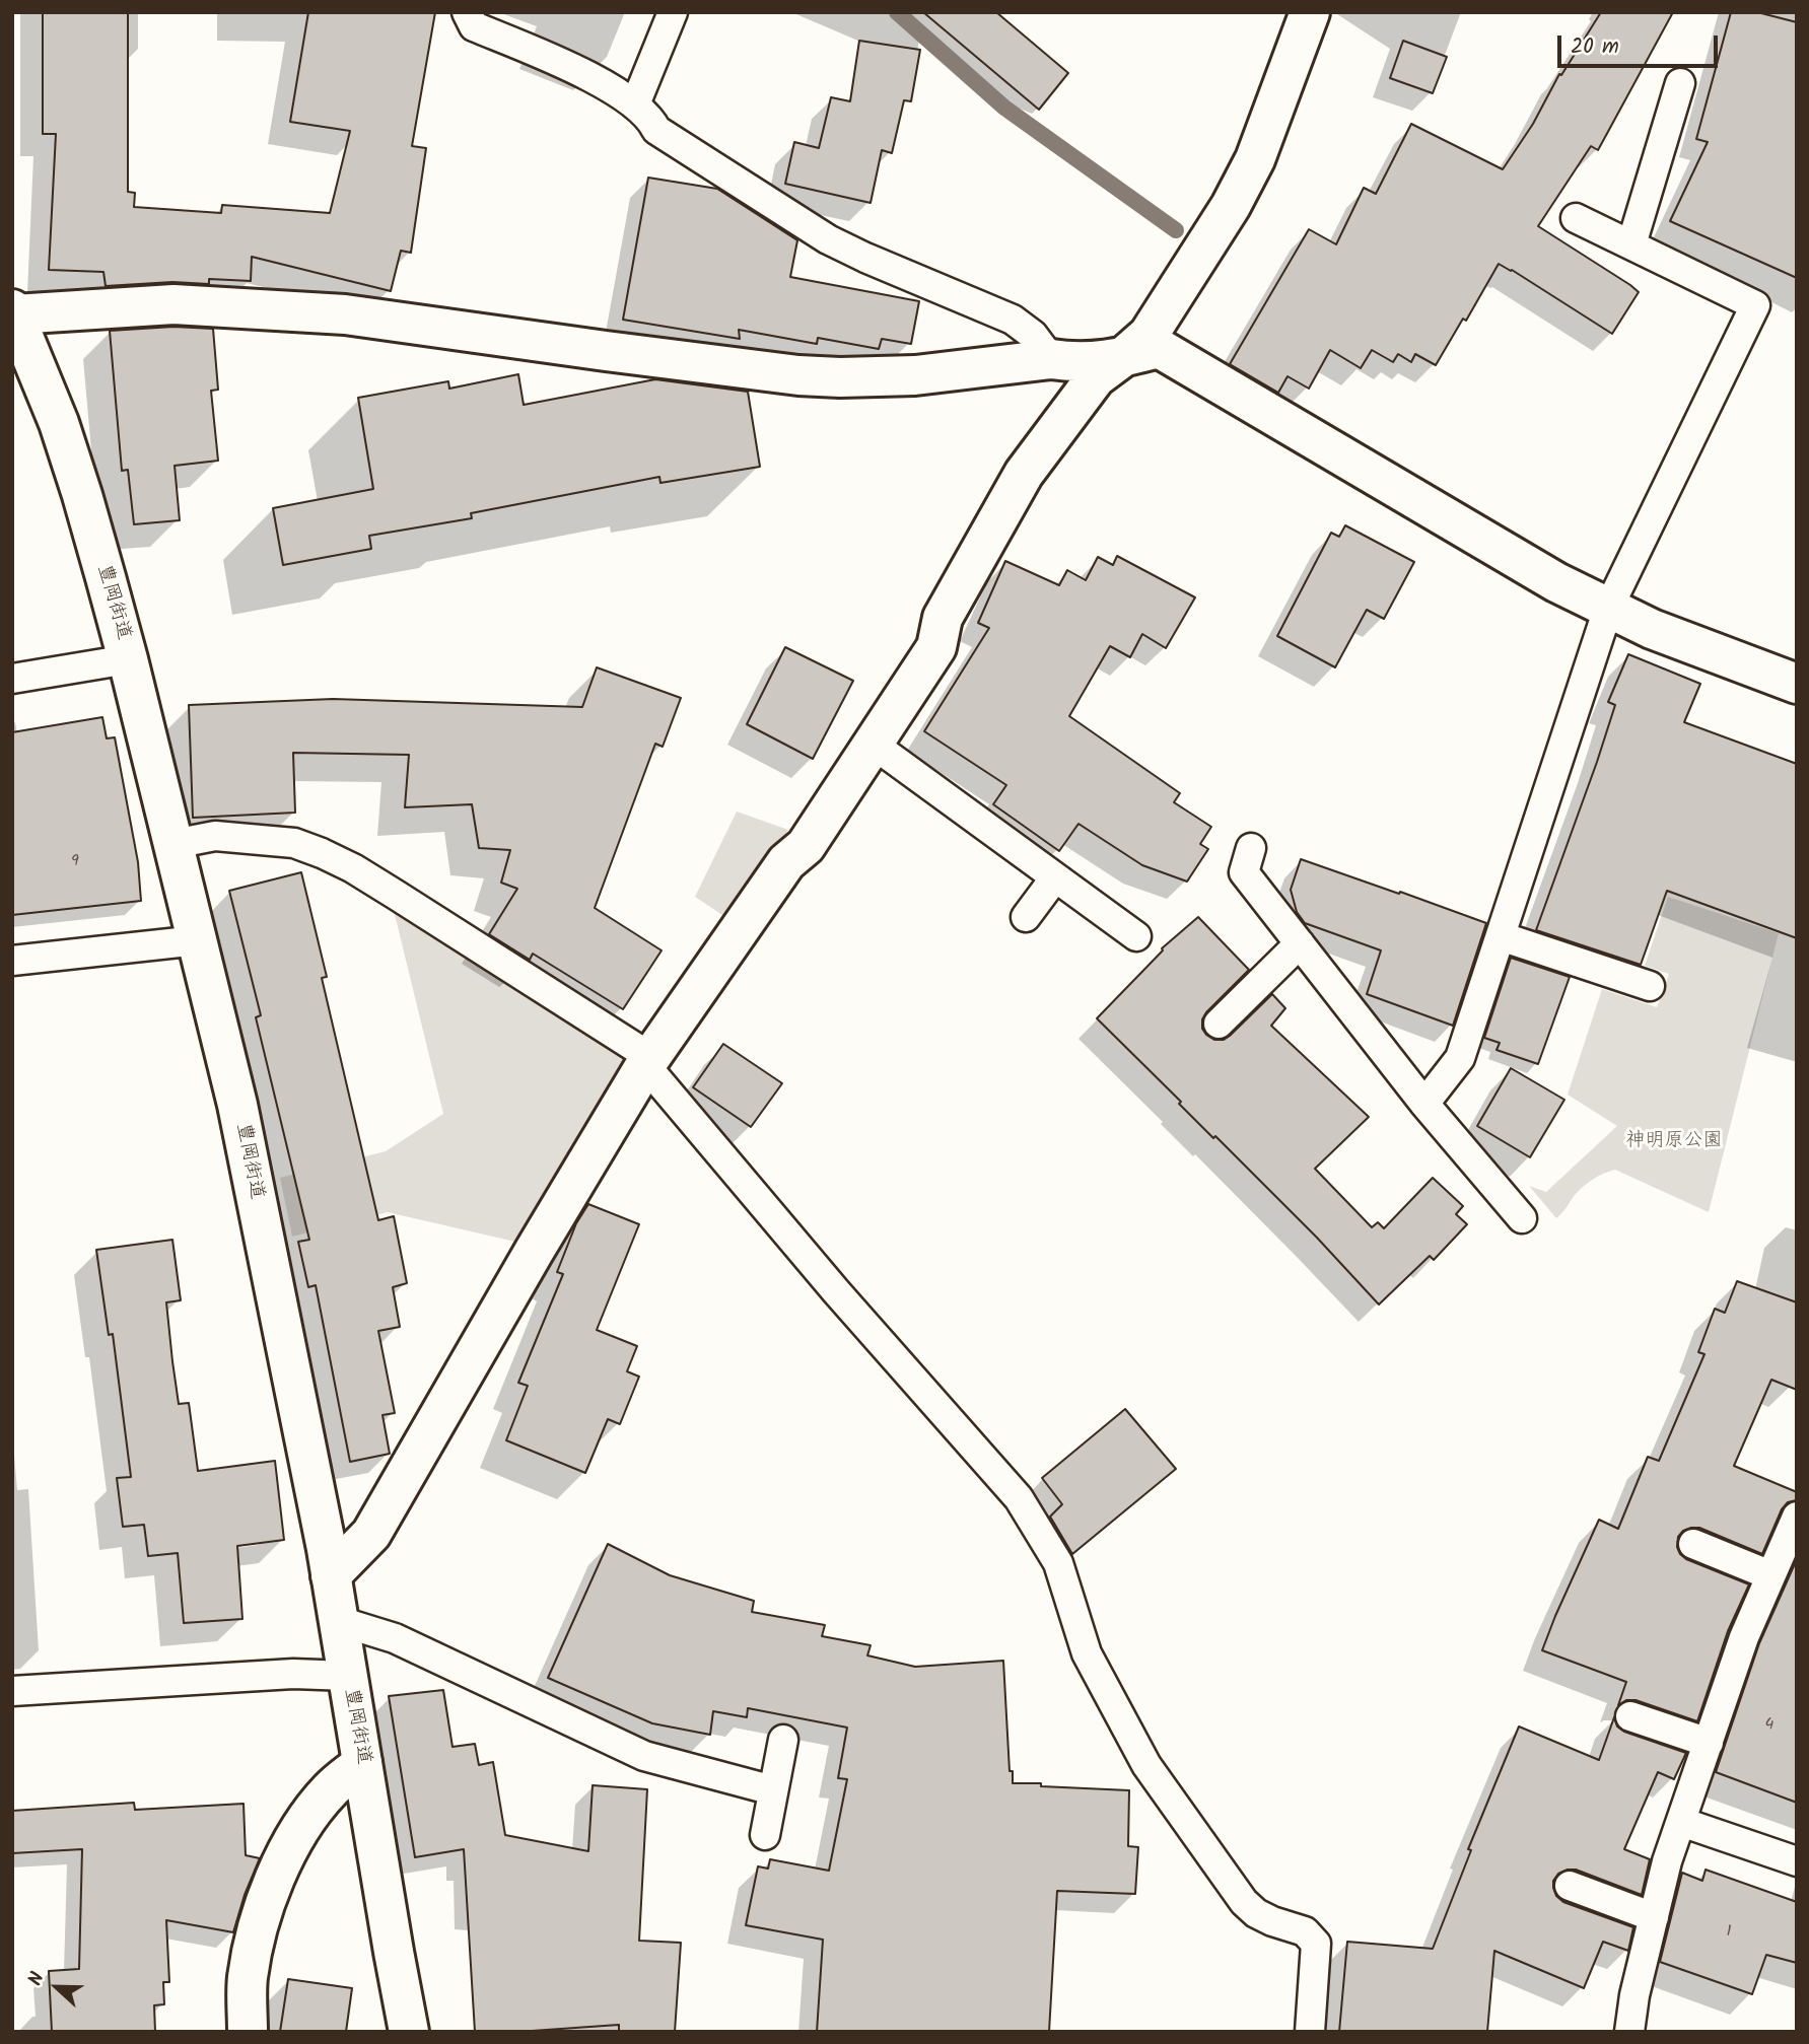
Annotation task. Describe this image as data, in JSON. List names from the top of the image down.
{
  "streets": {
    "street": ["豊岡街道"]
  },
  "parks": ["神明原公園"],
  "house_numbers": ["9", "4", "1"],
  "scale_bar": "20 m",
  "north": "left"
}
